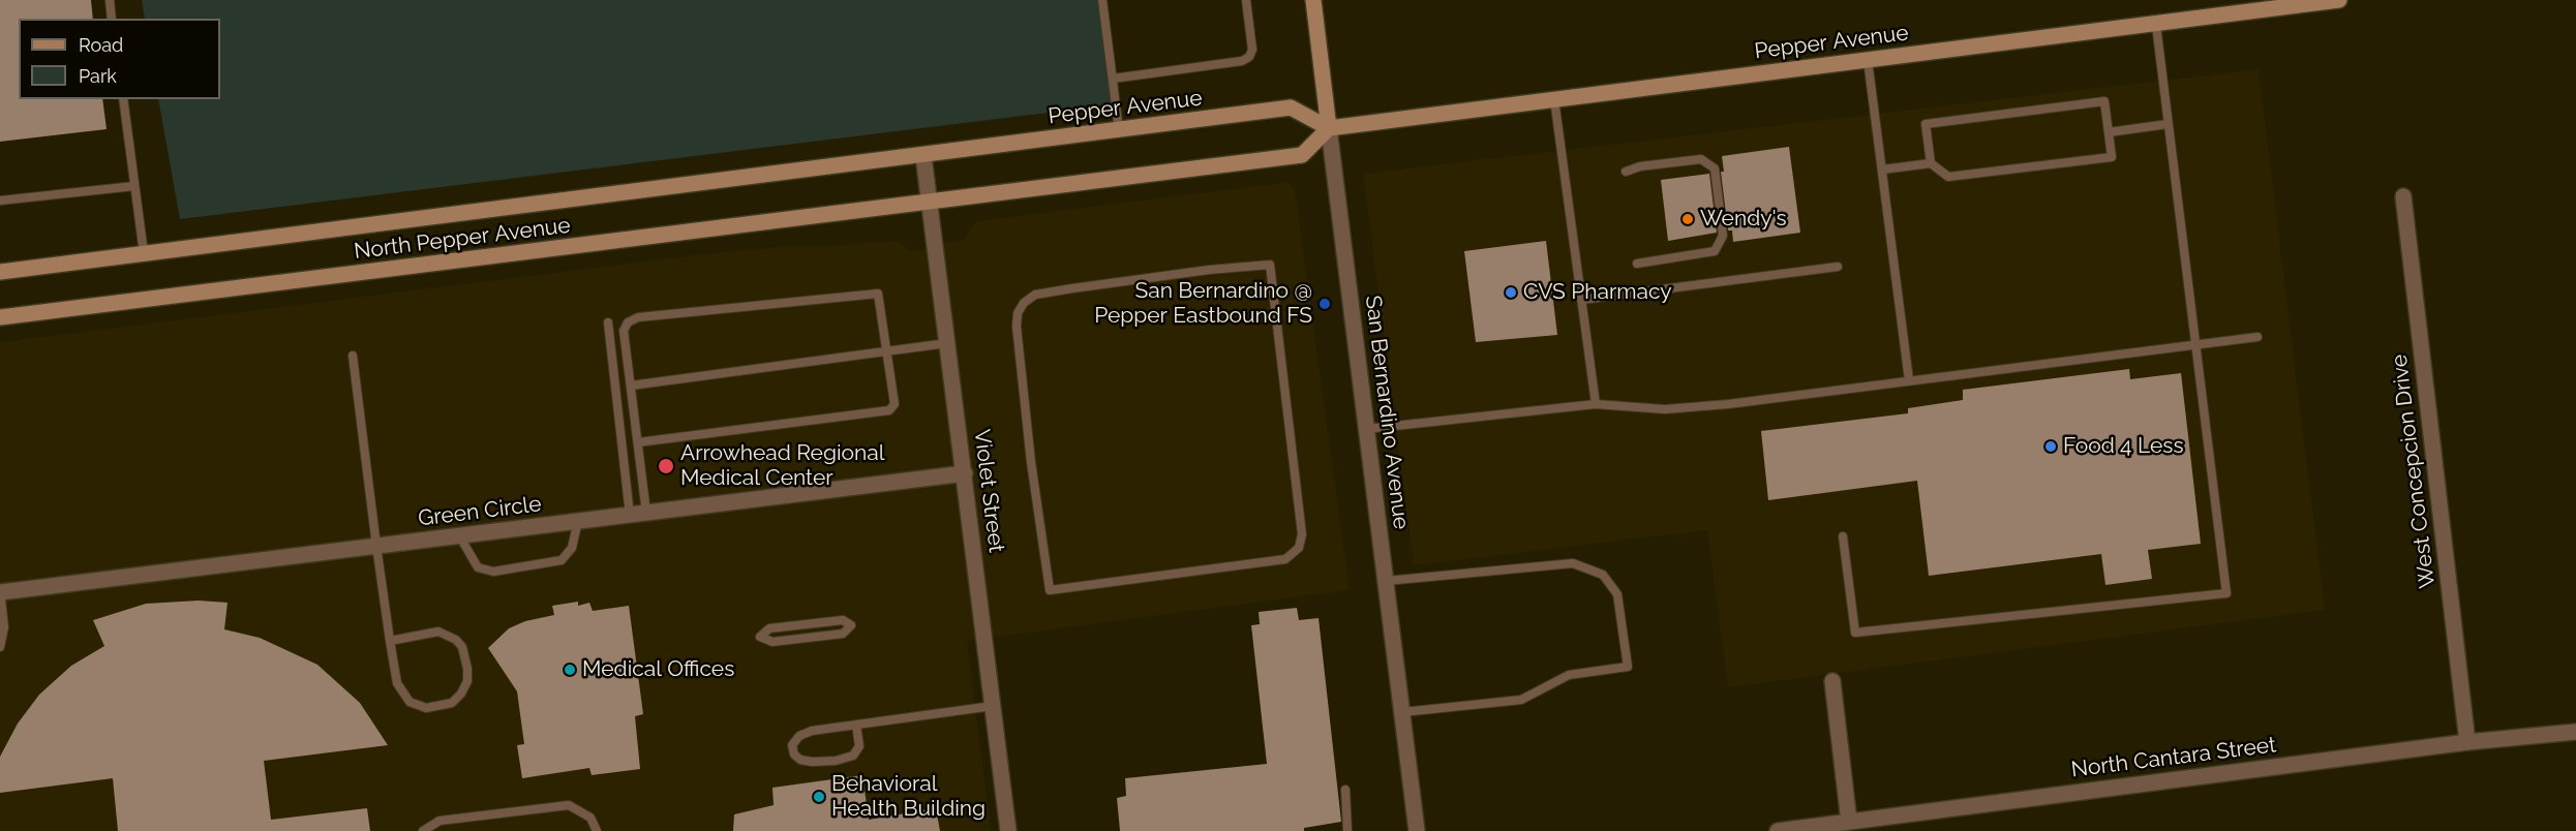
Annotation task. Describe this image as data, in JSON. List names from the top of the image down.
{
  "streets": {
    "main road": ["Pepper Avenue", "North Pepper Avenue", "San Bernardino Avenue"],
    "street": [
      "West Concepcion Drive",
      "Violet Street",
      "Green Circle",
      "North Cantara Street"
    ]
  },
  "crossings": [
    ["Pepper Avenue", "North Pepper Avenue"],
    ["Pepper Avenue", "San Bernardino Avenue"],
    ["Pepper Avenue", "Violet Street"],
    ["North Pepper Avenue", "Violet Street"],
    ["West Concepcion Drive", "North Cantara Street"],
    ["Violet Street", "Green Circle"]
  ],
  "places": [
    "Wendy's",
    "CVS Pharmacy",
    "San Bernardino @ Pepper Eastbound FS",
    "Food 4 Less",
    "Arrowhead Regional Medical Center",
    "Medical Offices",
    "Behavioral Health Building"
  ],
  "legend": ["Road", "Park"]
}
